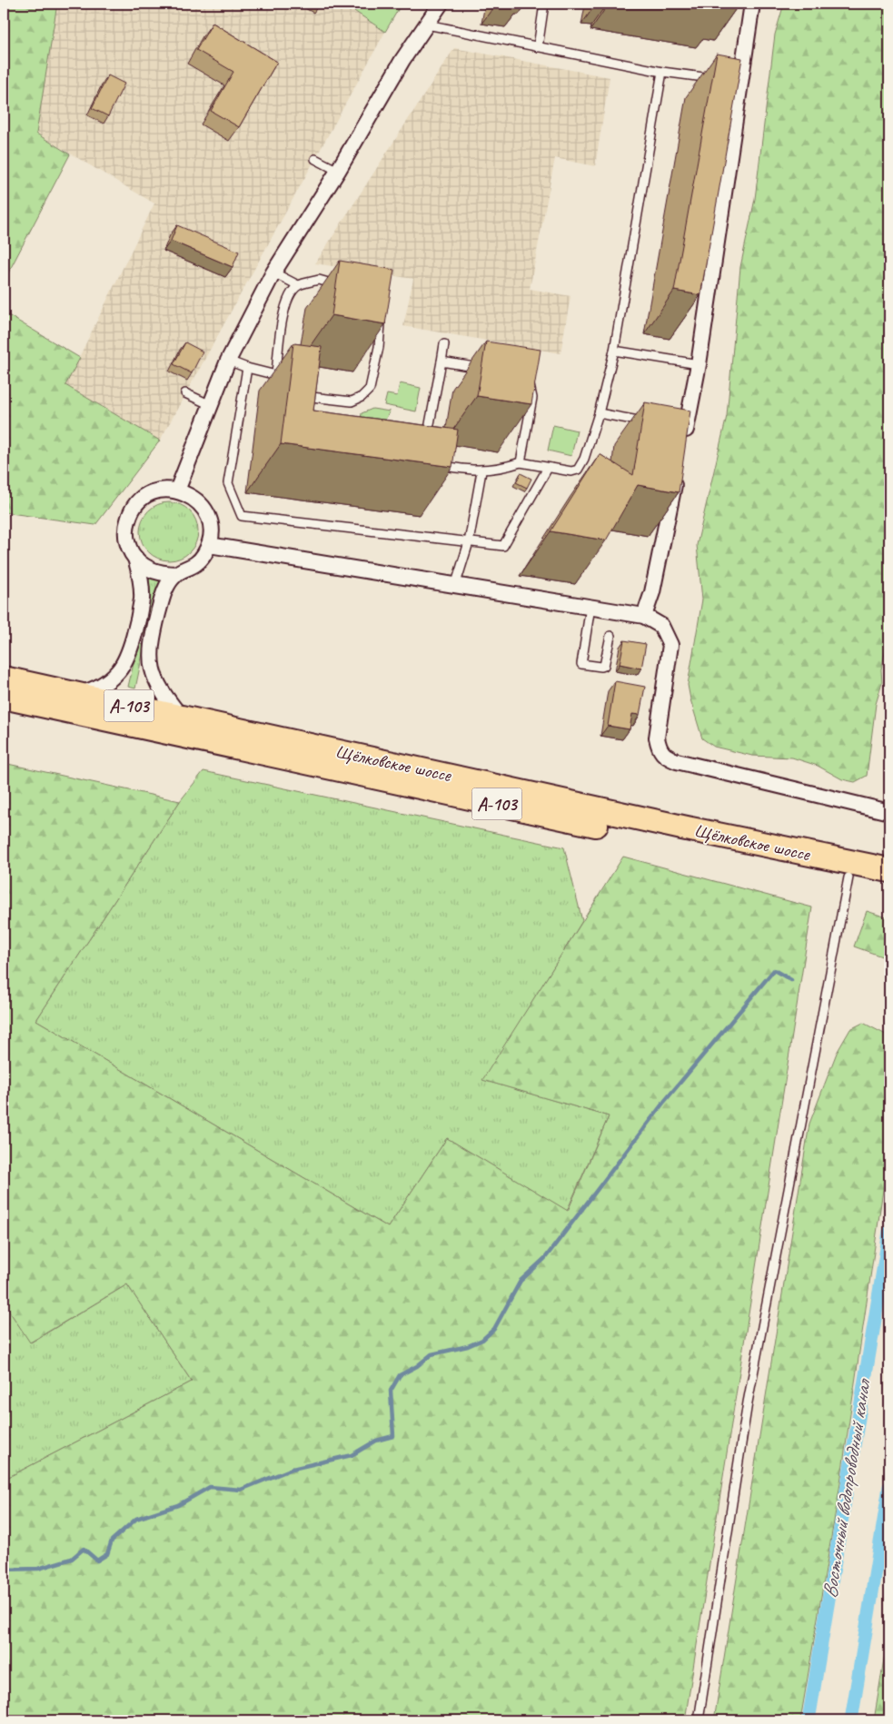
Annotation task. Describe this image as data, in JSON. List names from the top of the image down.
{
  "streets": {
    "main road": ["А-103", "Щёлковское шоссе"]
  },
  "water": ["Восточный водопроводный канал"]
}
